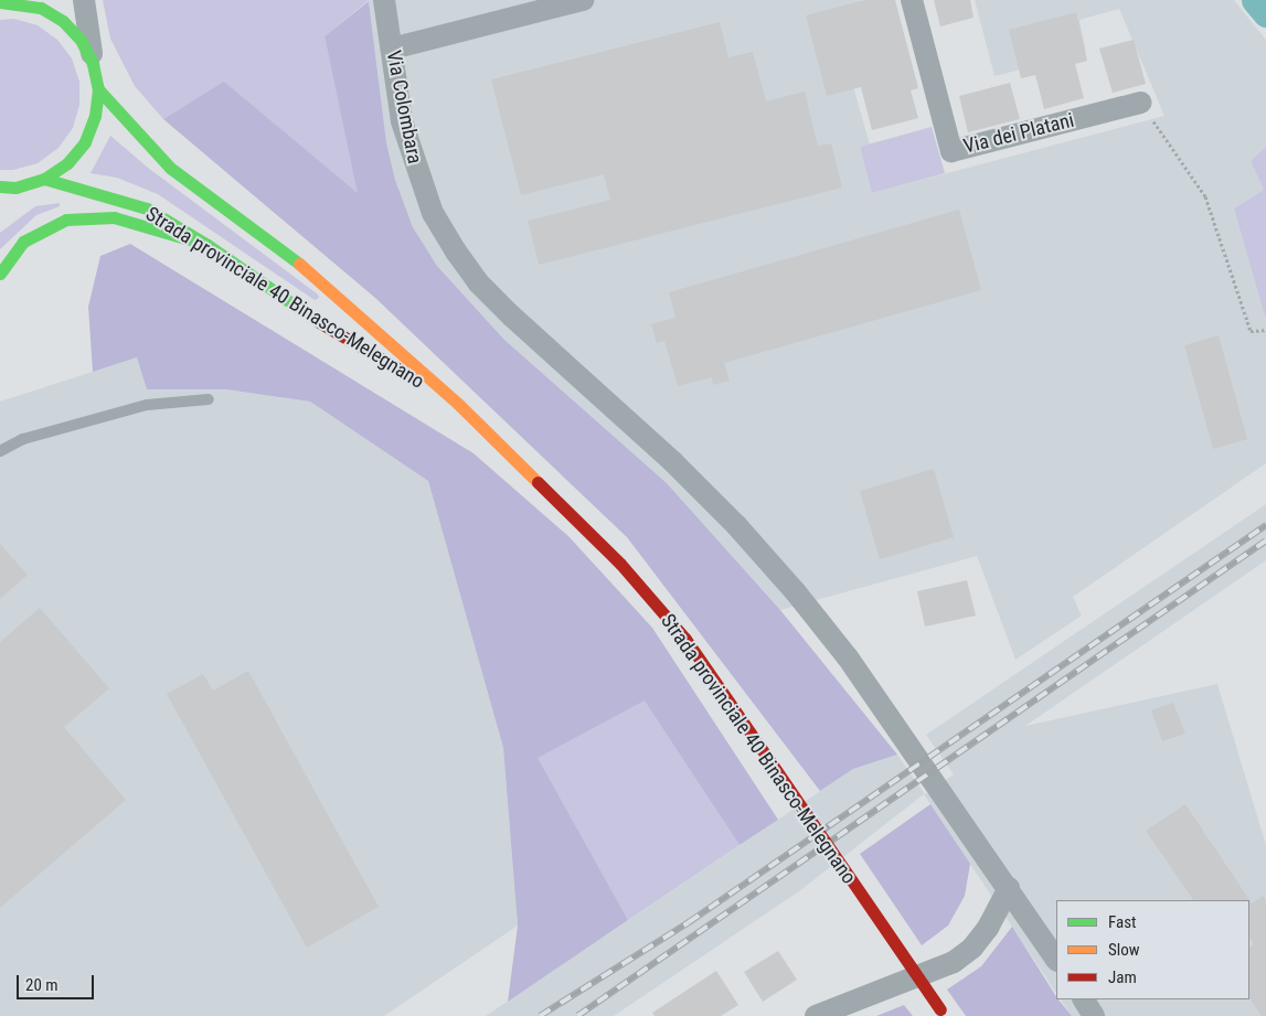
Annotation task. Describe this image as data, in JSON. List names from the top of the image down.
{
  "streets": {
    "main road": ["Strada provinciale 40 Binasco-Melegnano"],
    "street": ["Via Colombara", "Via dei Platani"]
  },
  "legend": ["Fast", "Slow", "Jam"],
  "scale_bar": "20 m"
}
